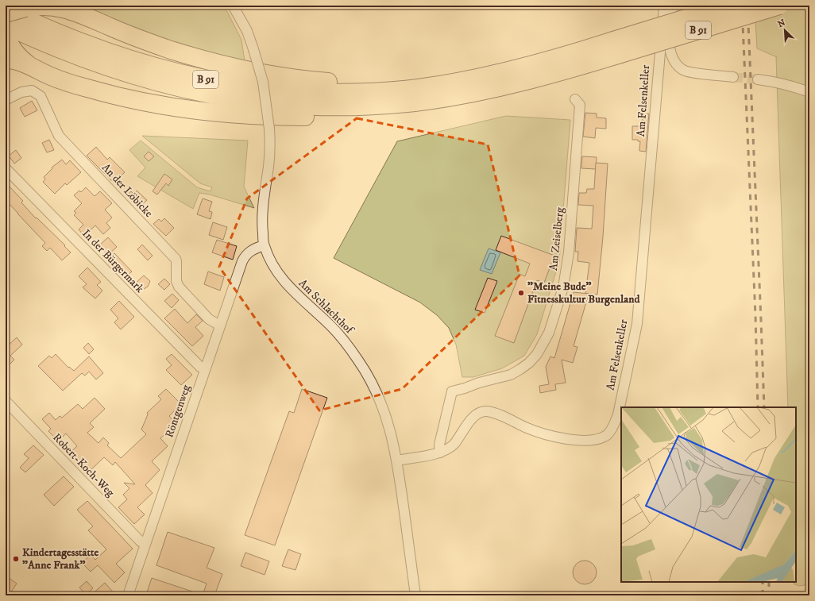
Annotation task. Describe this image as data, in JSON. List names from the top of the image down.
{
  "streets": {
    "highway": ["B 91"],
    "street": [
      "Am Felsenkeller",
      "An der Löbicke",
      "Am Zeiselberg",
      "In der Bürgermark",
      "Am Schlachthof",
      "Röntgenweg",
      "Robert-Koch-Weg"
    ]
  },
  "crossings": [
    ["Am Felsenkeller", "Am Zeiselberg"],
    ["Am Felsenkeller", "Am Schlachthof"],
    ["An der Löbicke", "Röntgenweg"],
    ["In der Bürgermark", "Röntgenweg"],
    ["Am Schlachthof", "Röntgenweg"],
    ["Röntgenweg", "Robert-Koch-Weg"]
  ],
  "places": ["\"Meine Bude\" Fitnesskultur Burgenland", "Kindertagesstätte \"Anne Frank\""],
  "north": "top left"
}
